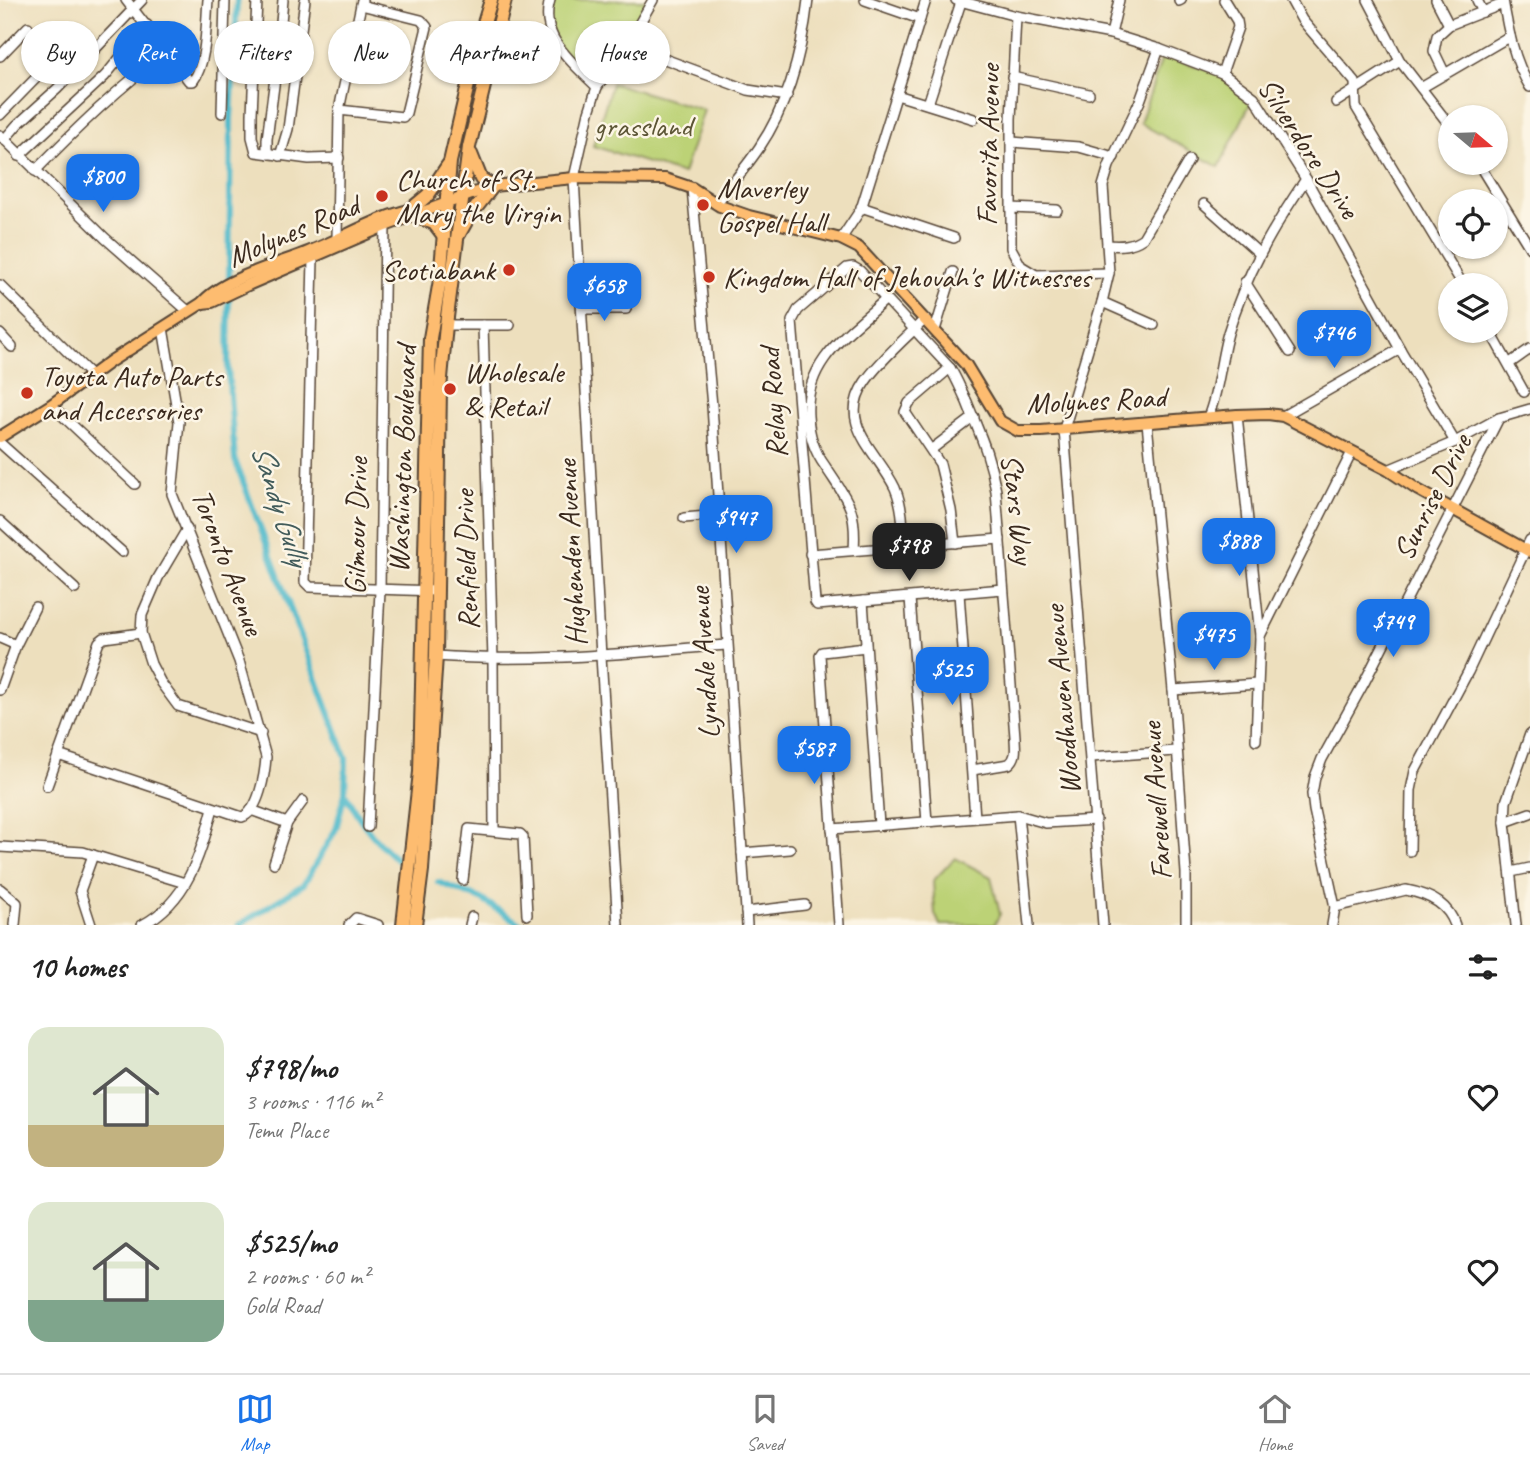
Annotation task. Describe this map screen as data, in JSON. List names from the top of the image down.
{
  "streets": {
    "highway": ["Washington Boulevard"],
    "main road": ["Molynes Road"],
    "street": [
      "Favorita Avenue",
      "Silverdore Drive",
      "Relay Road",
      "Sunrise Drive",
      "Stars Way",
      "Gilmour Drive",
      "Hughenden Avenue",
      "Renfield Drive",
      "Toronto Avenue",
      "Lyndale Avenue",
      "Woodhaven Avenue",
      "Farewell Avenue"
    ]
  },
  "crossings": [
    ["Favorita Avenue", "Silverdore Drive"],
    ["Molynes Road", "Washington Boulevard"],
    ["Molynes Road", "Sunrise Drive"],
    ["Molynes Road", "Gilmour Drive"],
    ["Molynes Road", "Hughenden Avenue"],
    ["Molynes Road", "Toronto Avenue"],
    ["Molynes Road", "Lyndale Avenue"],
    ["Molynes Road", "Woodhaven Avenue"],
    ["Molynes Road", "Farewell Avenue"],
    ["Relay Road", "Stars Way"]
  ],
  "water": ["Sandy Gully"],
  "parks": ["grassland"],
  "places": [
    "Church of St. Mary the Virgin",
    "Maverley Gospel Hall",
    "Scotiabank",
    "Kingdom Hall of Jehovah's Witnesses",
    "Wholesale & Retail",
    "Toyota Auto Parts and Accessories"
  ],
  "north": "right",
  "page": {
    "chip": [
      "Buy",
      "Rent",
      "Filters",
      "New",
      "Apartment",
      "House"
    ],
    "price": [
      "$800",
      "$658",
      "$746",
      "$947",
      "$888",
      "$798",
      "$749",
      "$475",
      "$525",
      "$587"
    ],
    "heading": "10 homes",
    "list": [
      {
        "name": "$798/mo",
        "note": "3 rooms · 116 m² · Temu Place"
      },
      {
        "name": "$525/mo",
        "note": "2 rooms · 60 m² · Gold Road"
      }
    ],
    "tabs": ["Map", "Saved", "Home"]
  }
}
